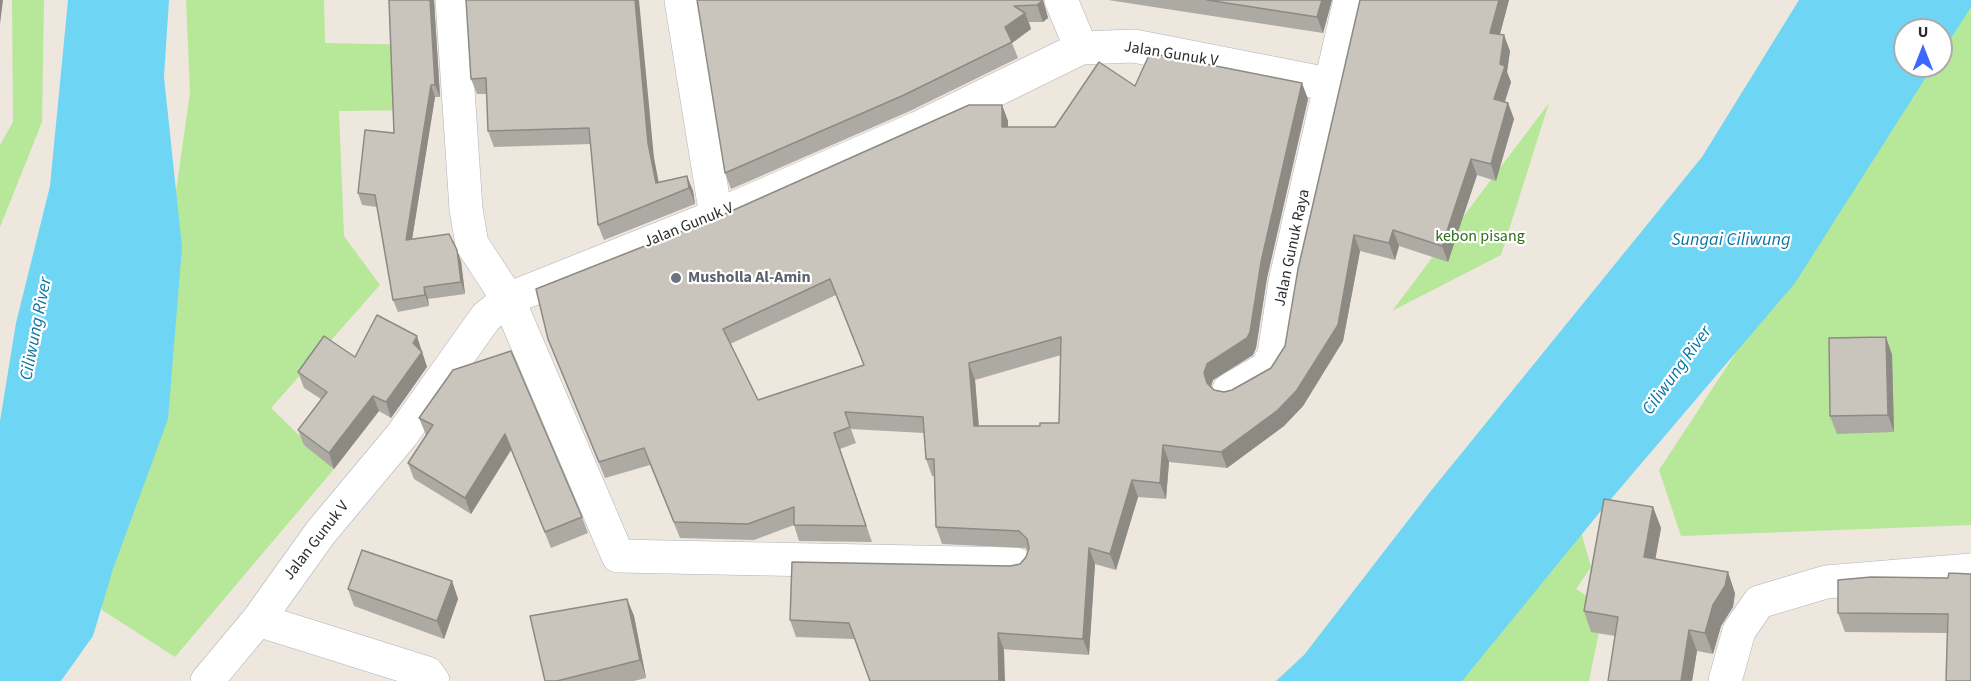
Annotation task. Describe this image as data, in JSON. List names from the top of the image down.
{
  "streets": {
    "street": ["Jalan Gunuk V", "Jalan Gunuk Raya"]
  },
  "crossings": [
    ["Jalan Gunuk V", "Jalan Gunuk Raya"]
  ],
  "water": ["Sungai Ciliwung", "Ciliwung River"],
  "parks": ["kebon pisang"],
  "places": ["Musholla Al-Amin"],
  "north": "top"
}
